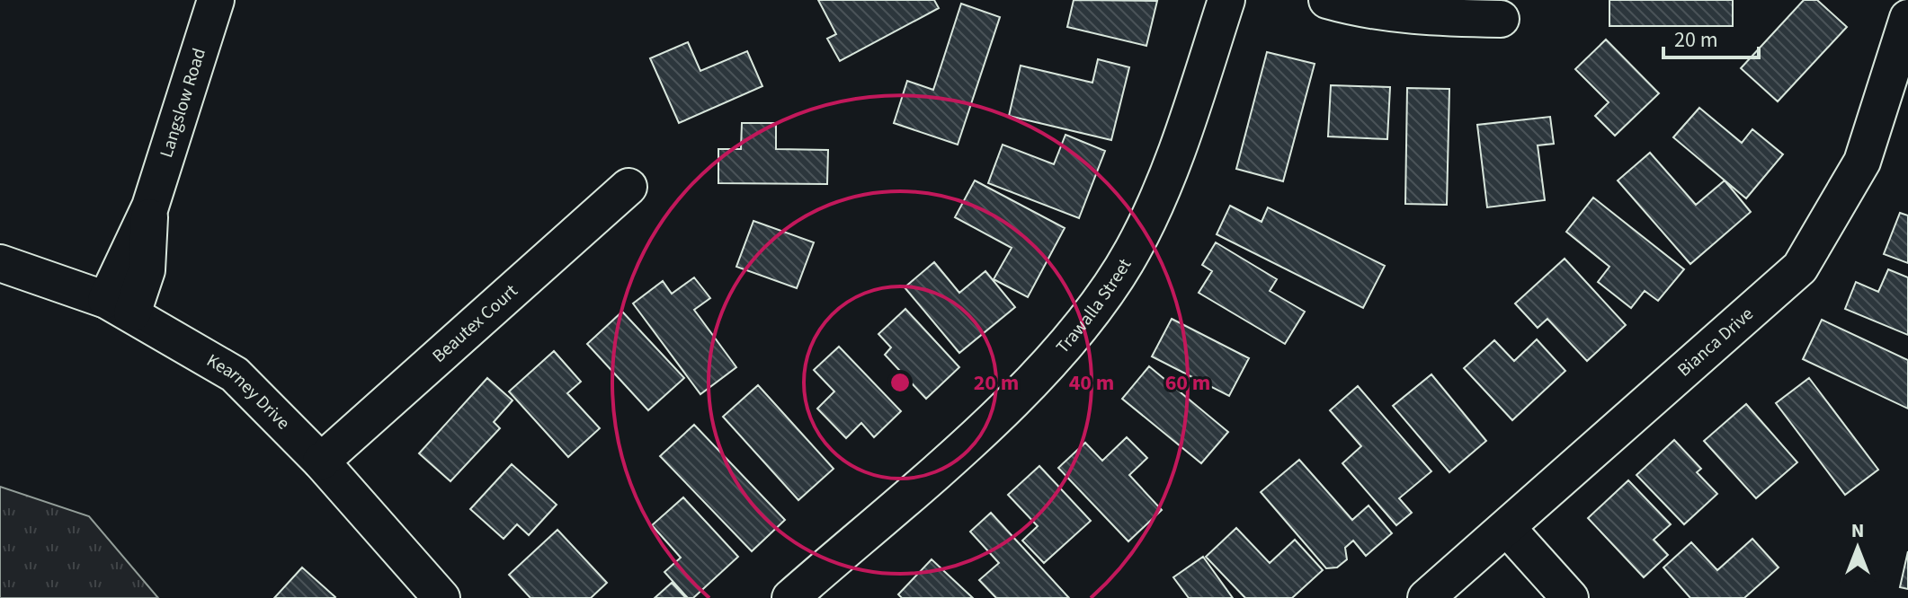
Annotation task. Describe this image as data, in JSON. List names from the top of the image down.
{
  "streets": {
    "street": [
      "Langslow Road",
      "Trawalla Street",
      "Beautex Court",
      "Bianca Drive",
      "Kearney Drive"
    ]
  },
  "crossings": [
    ["Langslow Road", "Kearney Drive"],
    ["Beautex Court", "Kearney Drive"]
  ],
  "scale_bar": "20 m",
  "north": "top",
  "rings": ["20 m", "40 m", "60 m"]
}
